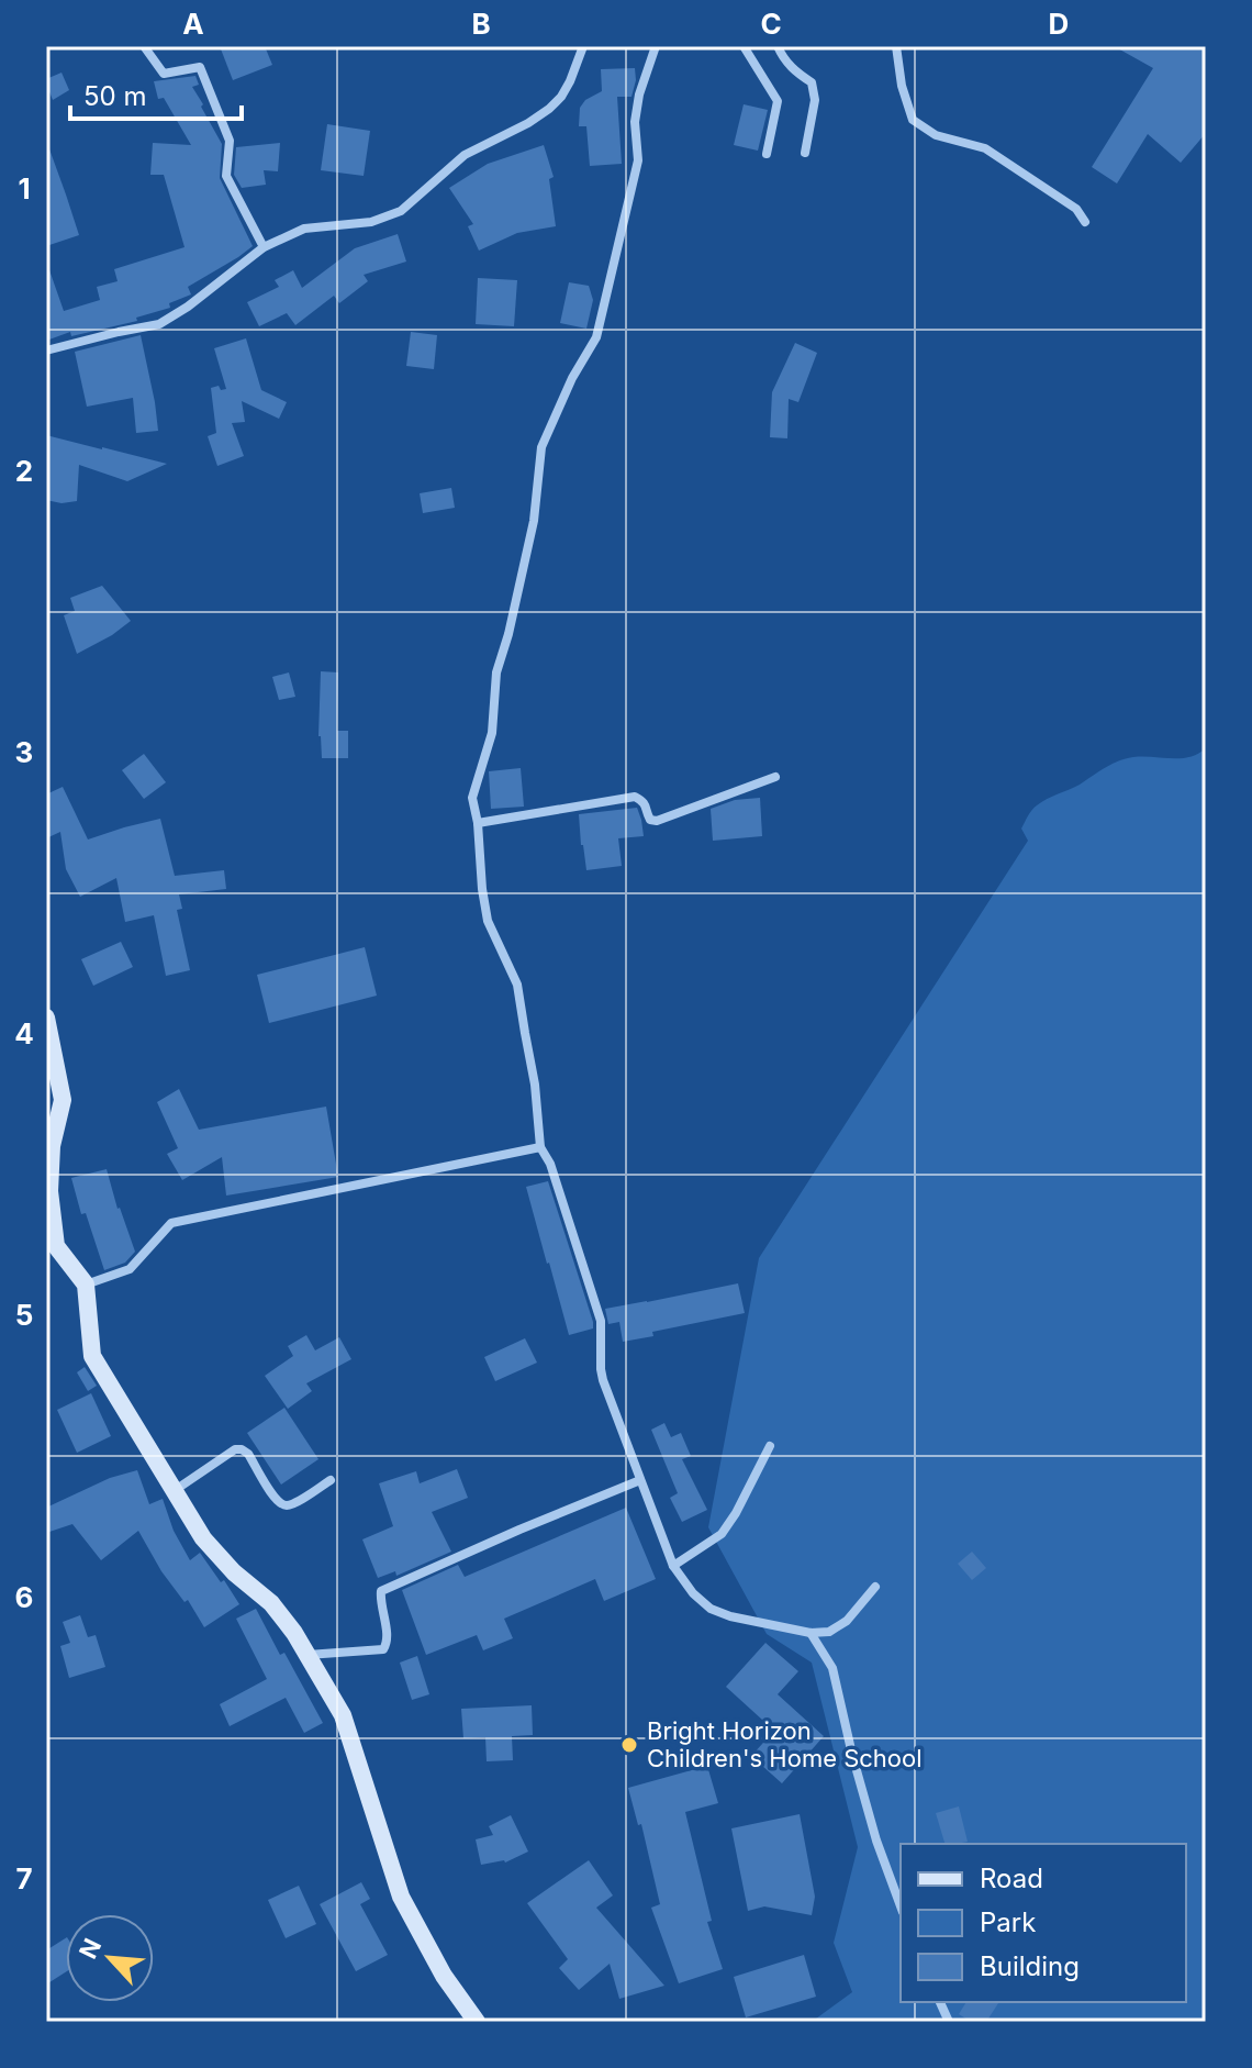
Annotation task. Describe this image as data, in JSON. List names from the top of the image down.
{
  "places": ["Bright Horizon Children's Home School"],
  "legend": ["Road", "Park", "Building"],
  "scale_bar": "50 m",
  "north": "top left",
  "grid": {
    "columns": [
      "A",
      "B",
      "C",
      "D"
    ],
    "rows": [
      "1",
      "2",
      "3",
      "4",
      "5",
      "6",
      "7"
    ]
  }
}
